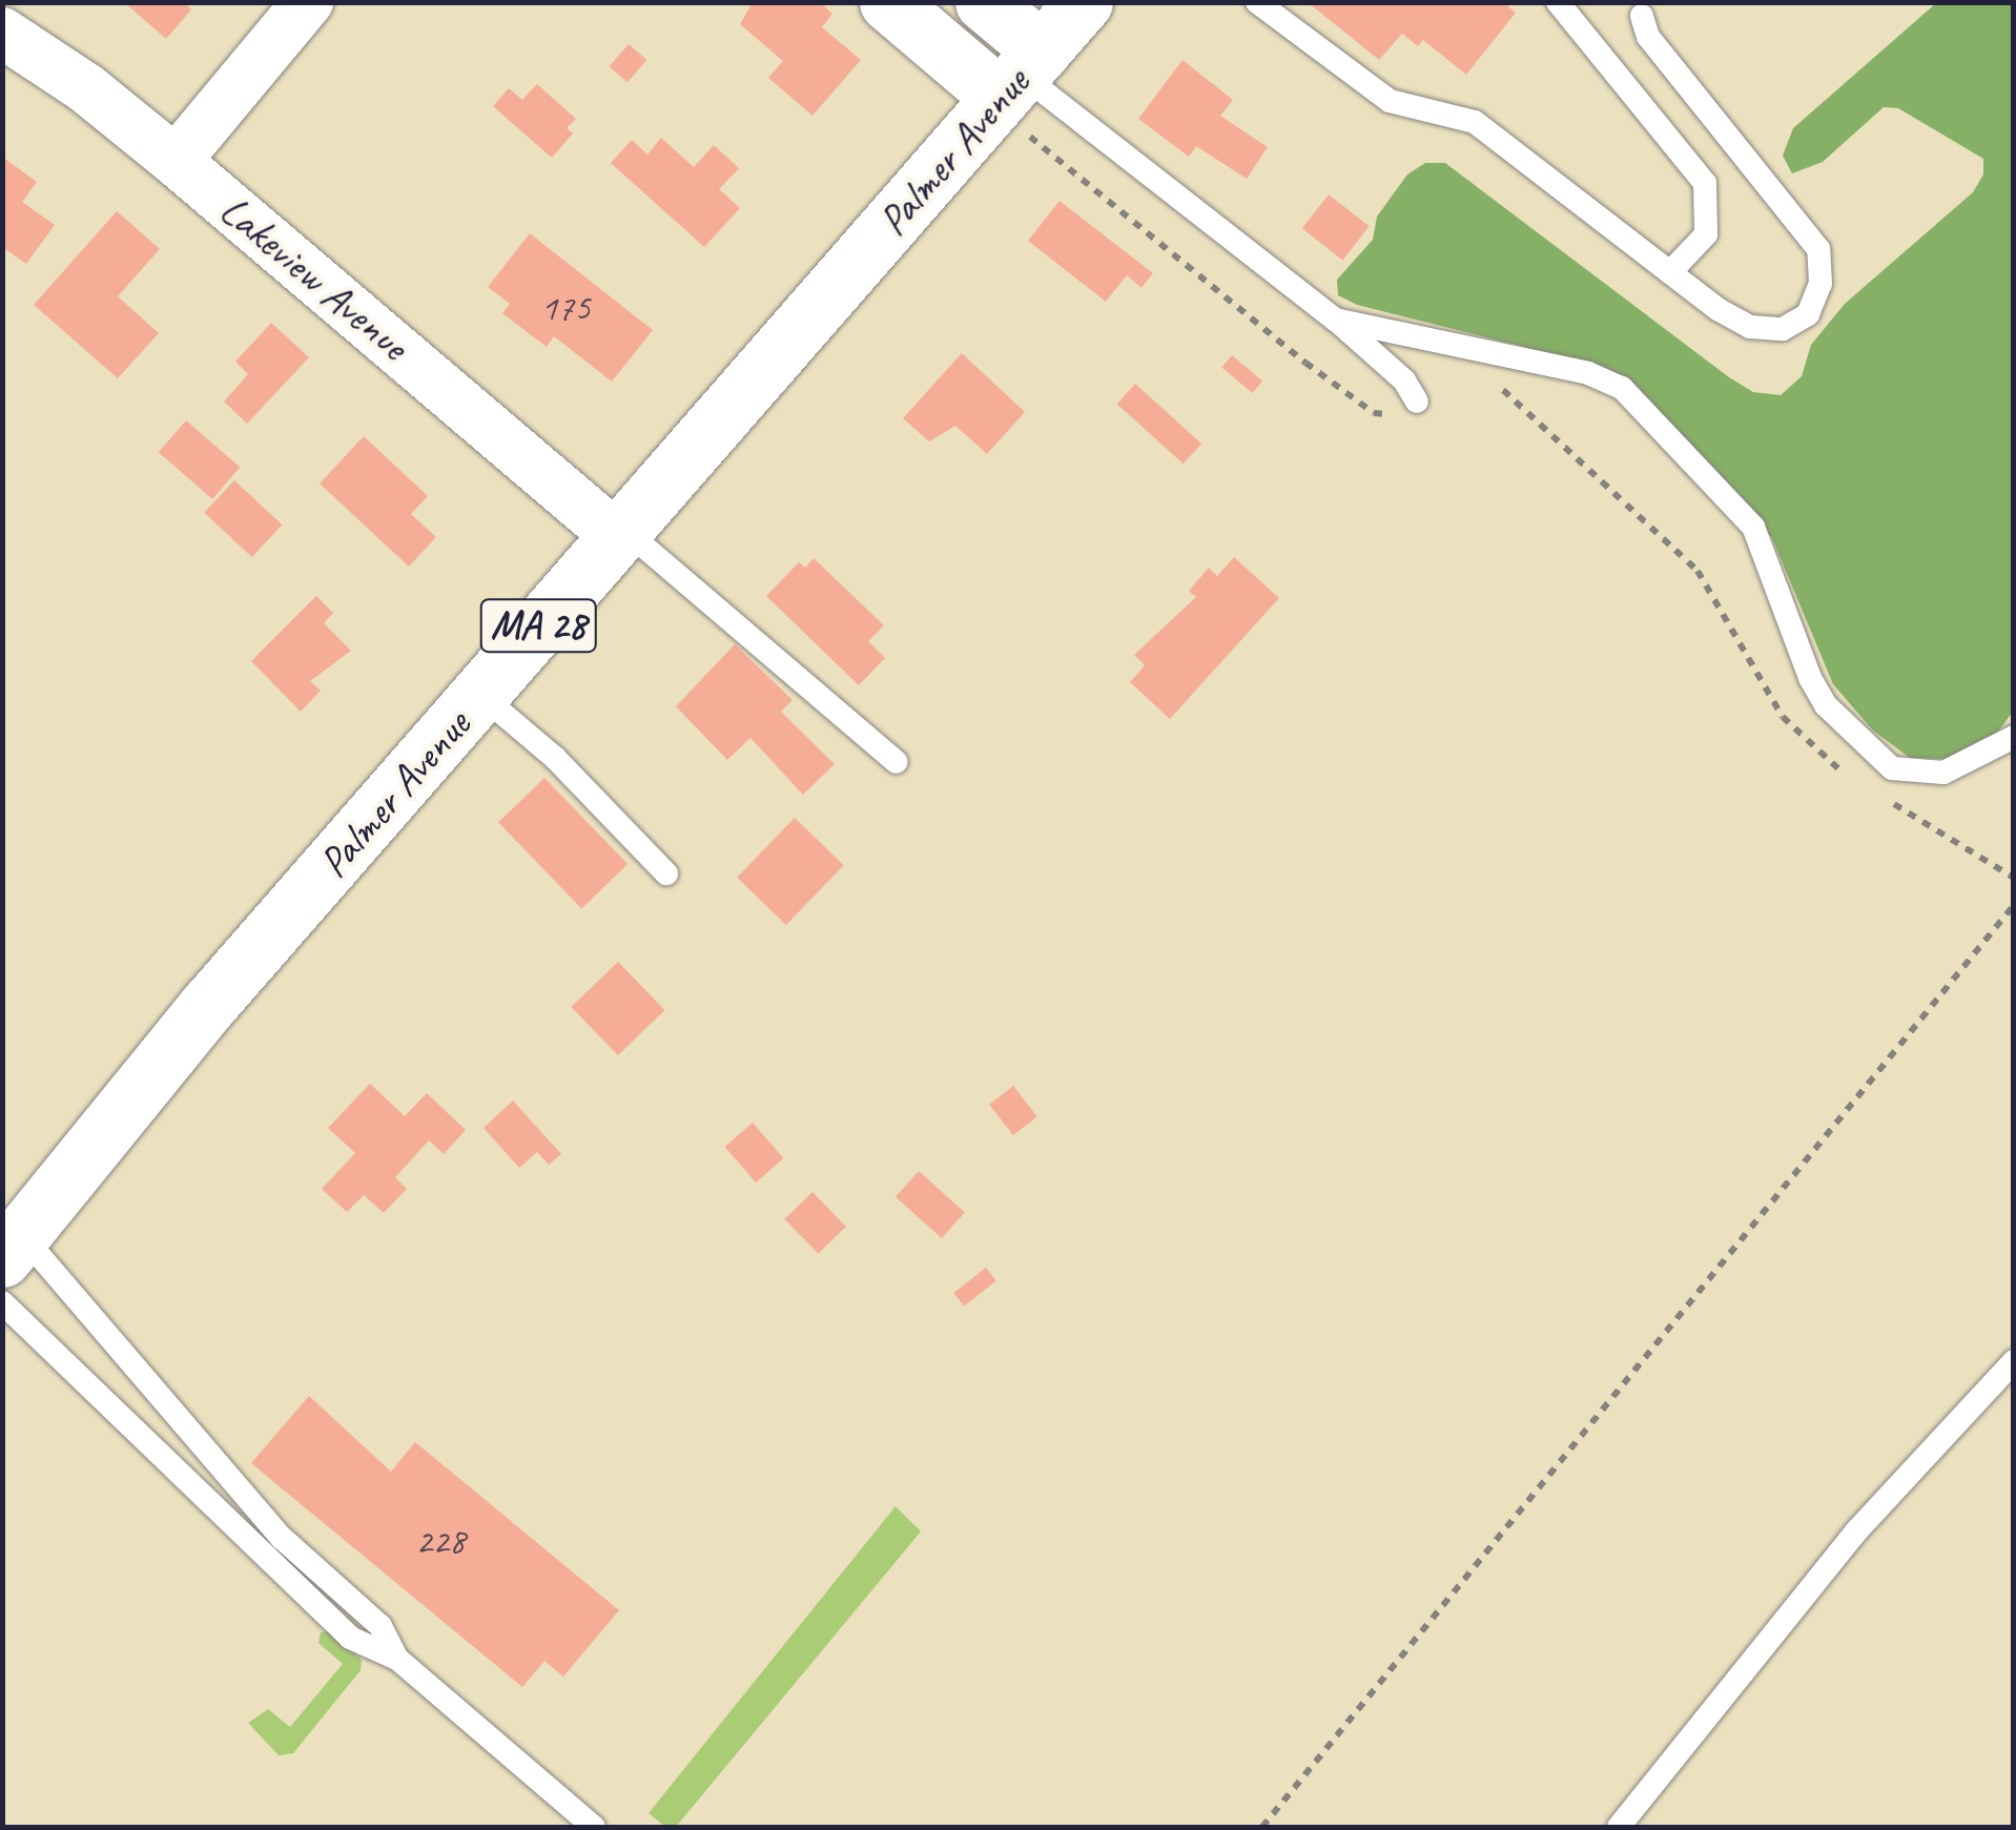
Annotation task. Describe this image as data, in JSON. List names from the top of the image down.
{
  "streets": {
    "main road": ["Palmer Avenue", "MA 28"],
    "street": ["Lakeview Avenue"]
  },
  "crossings": [
    ["Palmer Avenue", "Lakeview Avenue"]
  ],
  "house_numbers": ["175", "228"]
}
